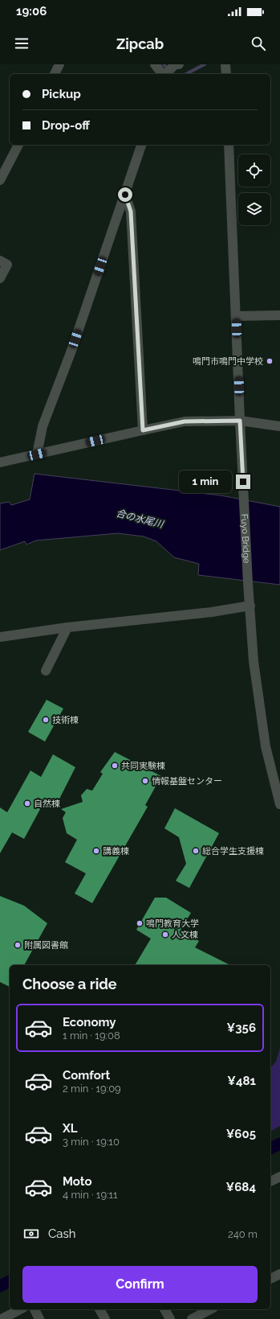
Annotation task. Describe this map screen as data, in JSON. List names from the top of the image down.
{
  "streets": {
    "street": ["Fuyo Bridge"]
  },
  "water": ["合の水尾川"],
  "places": [
    "鳴門市鳴門中学校",
    "技術棟",
    "共同実験棟",
    "情報基盤センター",
    "自然棟",
    "講義棟",
    "総合学生支援棟",
    "鳴門教育大学",
    "人文棟",
    "附属図書館"
  ],
  "page": {
    "status": "19:06",
    "header": "Zipcab",
    "banner": ["Pickup", "Drop-off"],
    "bubble": "1 min",
    "heading": "Choose a ride",
    "list": [
      {
        "name": "Economy",
        "note": "1 min · 19:08",
        "value": "¥356"
      },
      {
        "name": "Comfort",
        "note": "2 min · 19:09",
        "value": "¥481"
      },
      {
        "name": "XL",
        "note": "3 min · 19:10",
        "value": "¥605"
      },
      {
        "name": "Moto",
        "note": "4 min · 19:11",
        "value": "¥684"
      }
    ],
    "pay": ["Cash", "240 m"],
    "buttons": "Confirm"
  }
}
